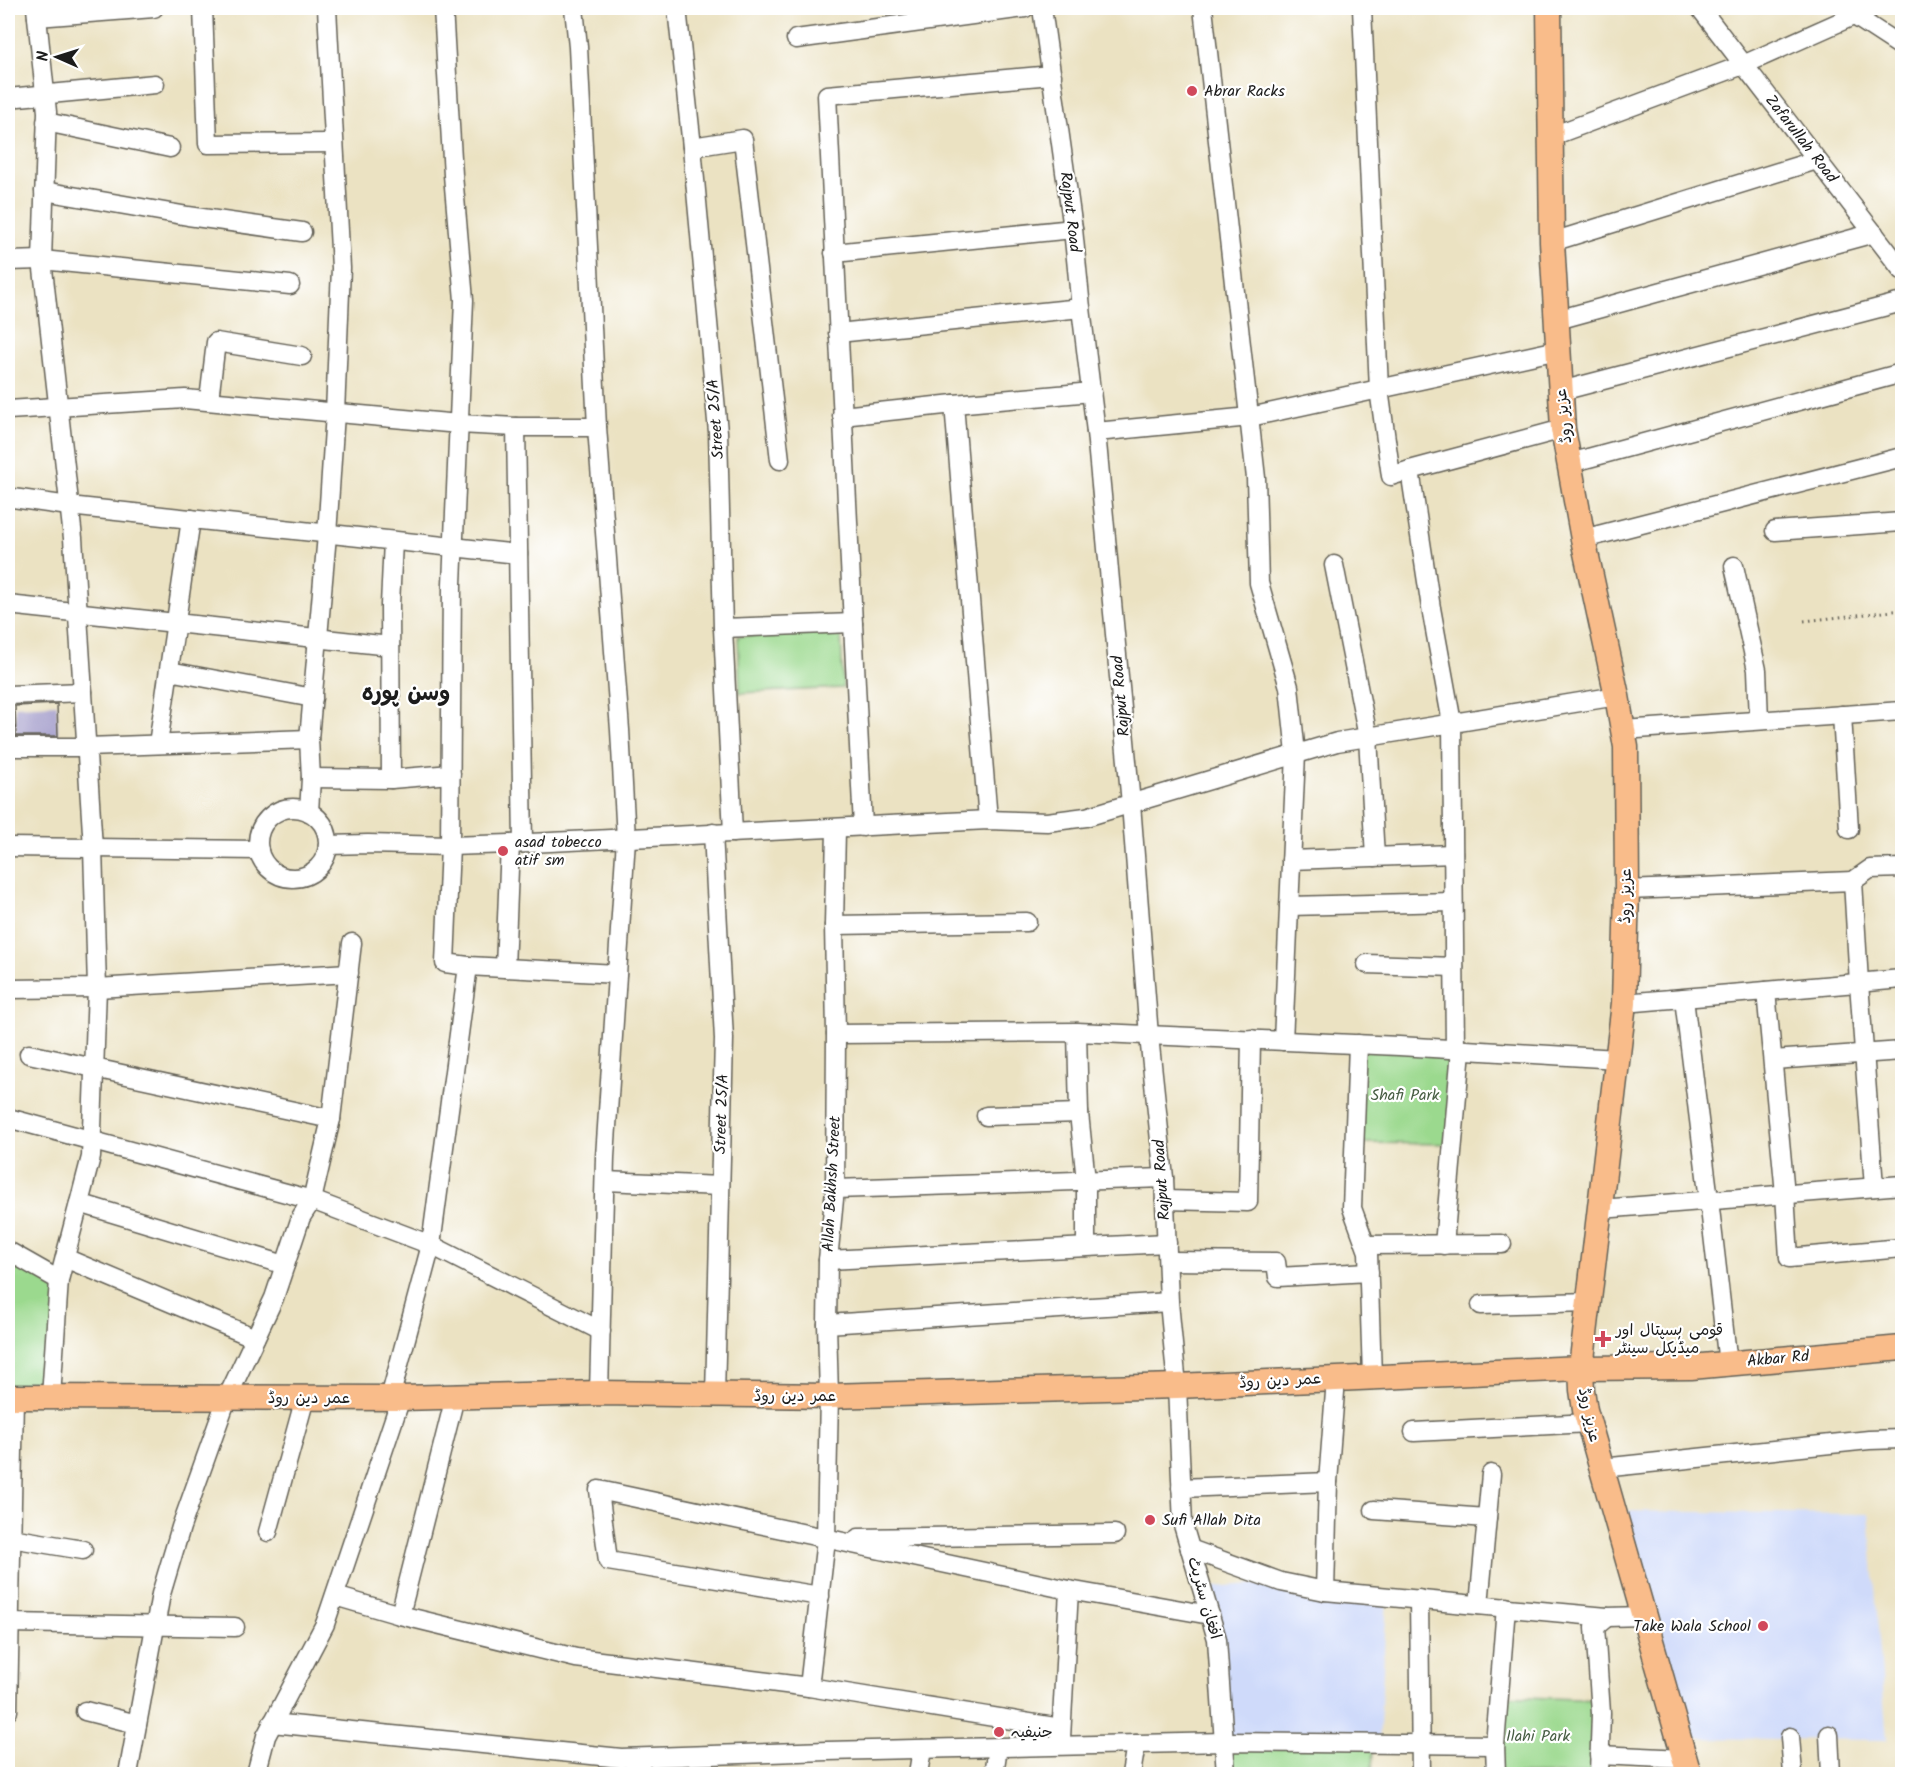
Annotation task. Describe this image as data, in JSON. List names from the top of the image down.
{
  "streets": {
    "main road": ["عزیز روڈ", "Akbar Rd", "عمر دین روڈ"],
    "street": [
      "Zafarullah Road",
      "Rajput Road",
      "Street 25/A",
      "Allah Bakhsh Street",
      "افغان سٹریٹ"
    ]
  },
  "crossings": [
    ["Rajput Road", "عمر دین روڈ"],
    ["Rajput Road", "افغان سٹریٹ"],
    ["عزیز روڈ", "Akbar Rd"],
    ["عزیز روڈ", "عمر دین روڈ"],
    ["Street 25/A", "عمر دین روڈ"],
    ["Allah Bakhsh Street", "عمر دین روڈ"],
    ["Akbar Rd", "عمر دین روڈ"],
    ["عمر دین روڈ", "افغان سٹریٹ"]
  ],
  "districts": ["وسن پورہ"],
  "parks": ["Shafi Park", "Ilahi Park"],
  "places": {
    "other": [
      "Abrar Racks",
      "asad tobecco atif sm",
      "Sufi Allah Dita",
      "Take Wala School",
      "حنیفیہ"
    ],
    "health": ["قومی ہسپتال اور میڈیکل سینٹر"]
  },
  "north": "left"
}
